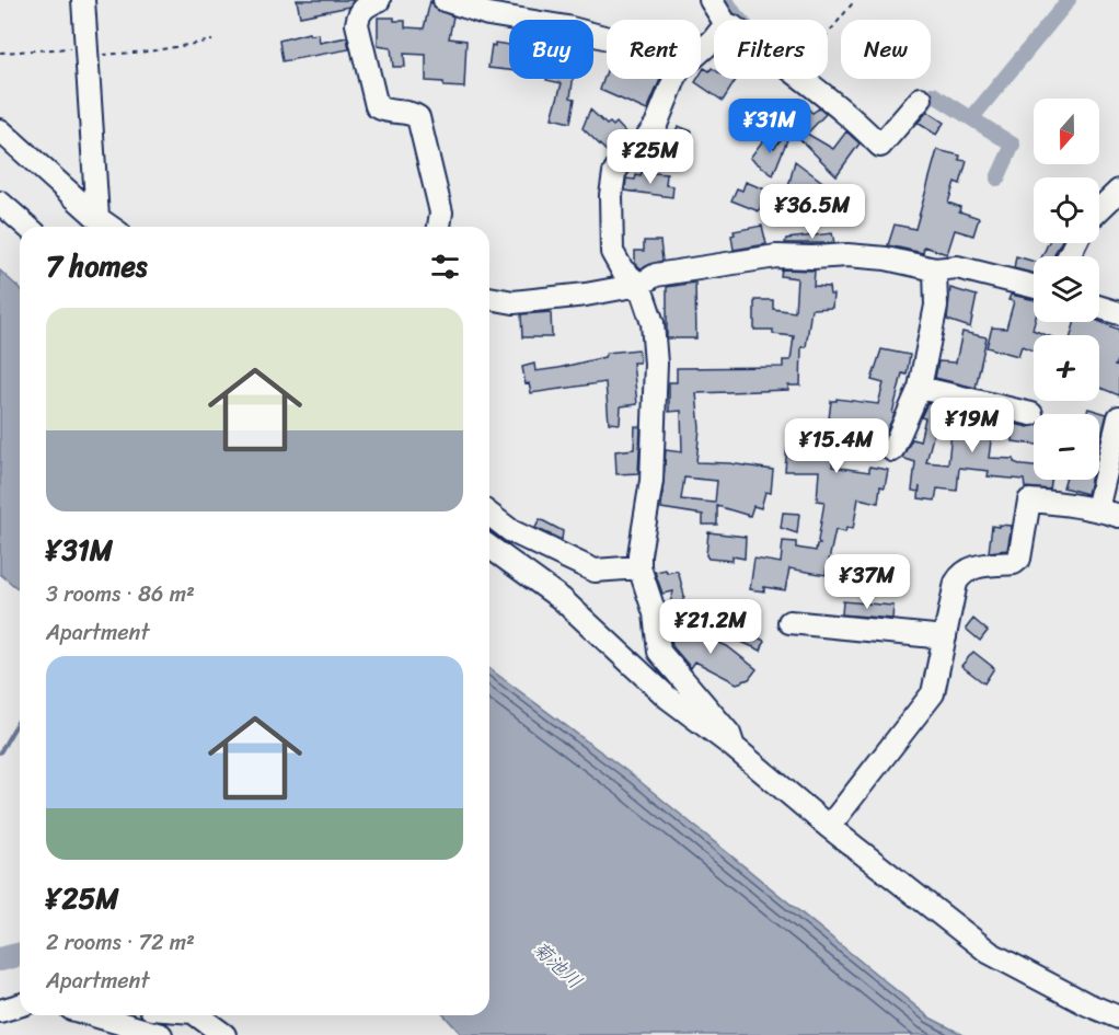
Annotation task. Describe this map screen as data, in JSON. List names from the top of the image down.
{
  "water": ["菊池川"],
  "north": "bottom",
  "page": {
    "chip": [
      "Buy",
      "Rent",
      "Filters",
      "New"
    ],
    "map_buttons": ["+", "−"],
    "price": [
      "¥31M",
      "¥25M",
      "¥36.5M",
      "¥19M",
      "¥15.4M",
      "¥37M",
      "¥21.2M"
    ],
    "heading": "7 homes",
    "list": [
      {
        "name": "¥31M",
        "note": "3 rooms · 86 m² · Apartment"
      },
      {
        "name": "¥25M",
        "note": "2 rooms · 72 m² · Apartment"
      }
    ]
  }
}
